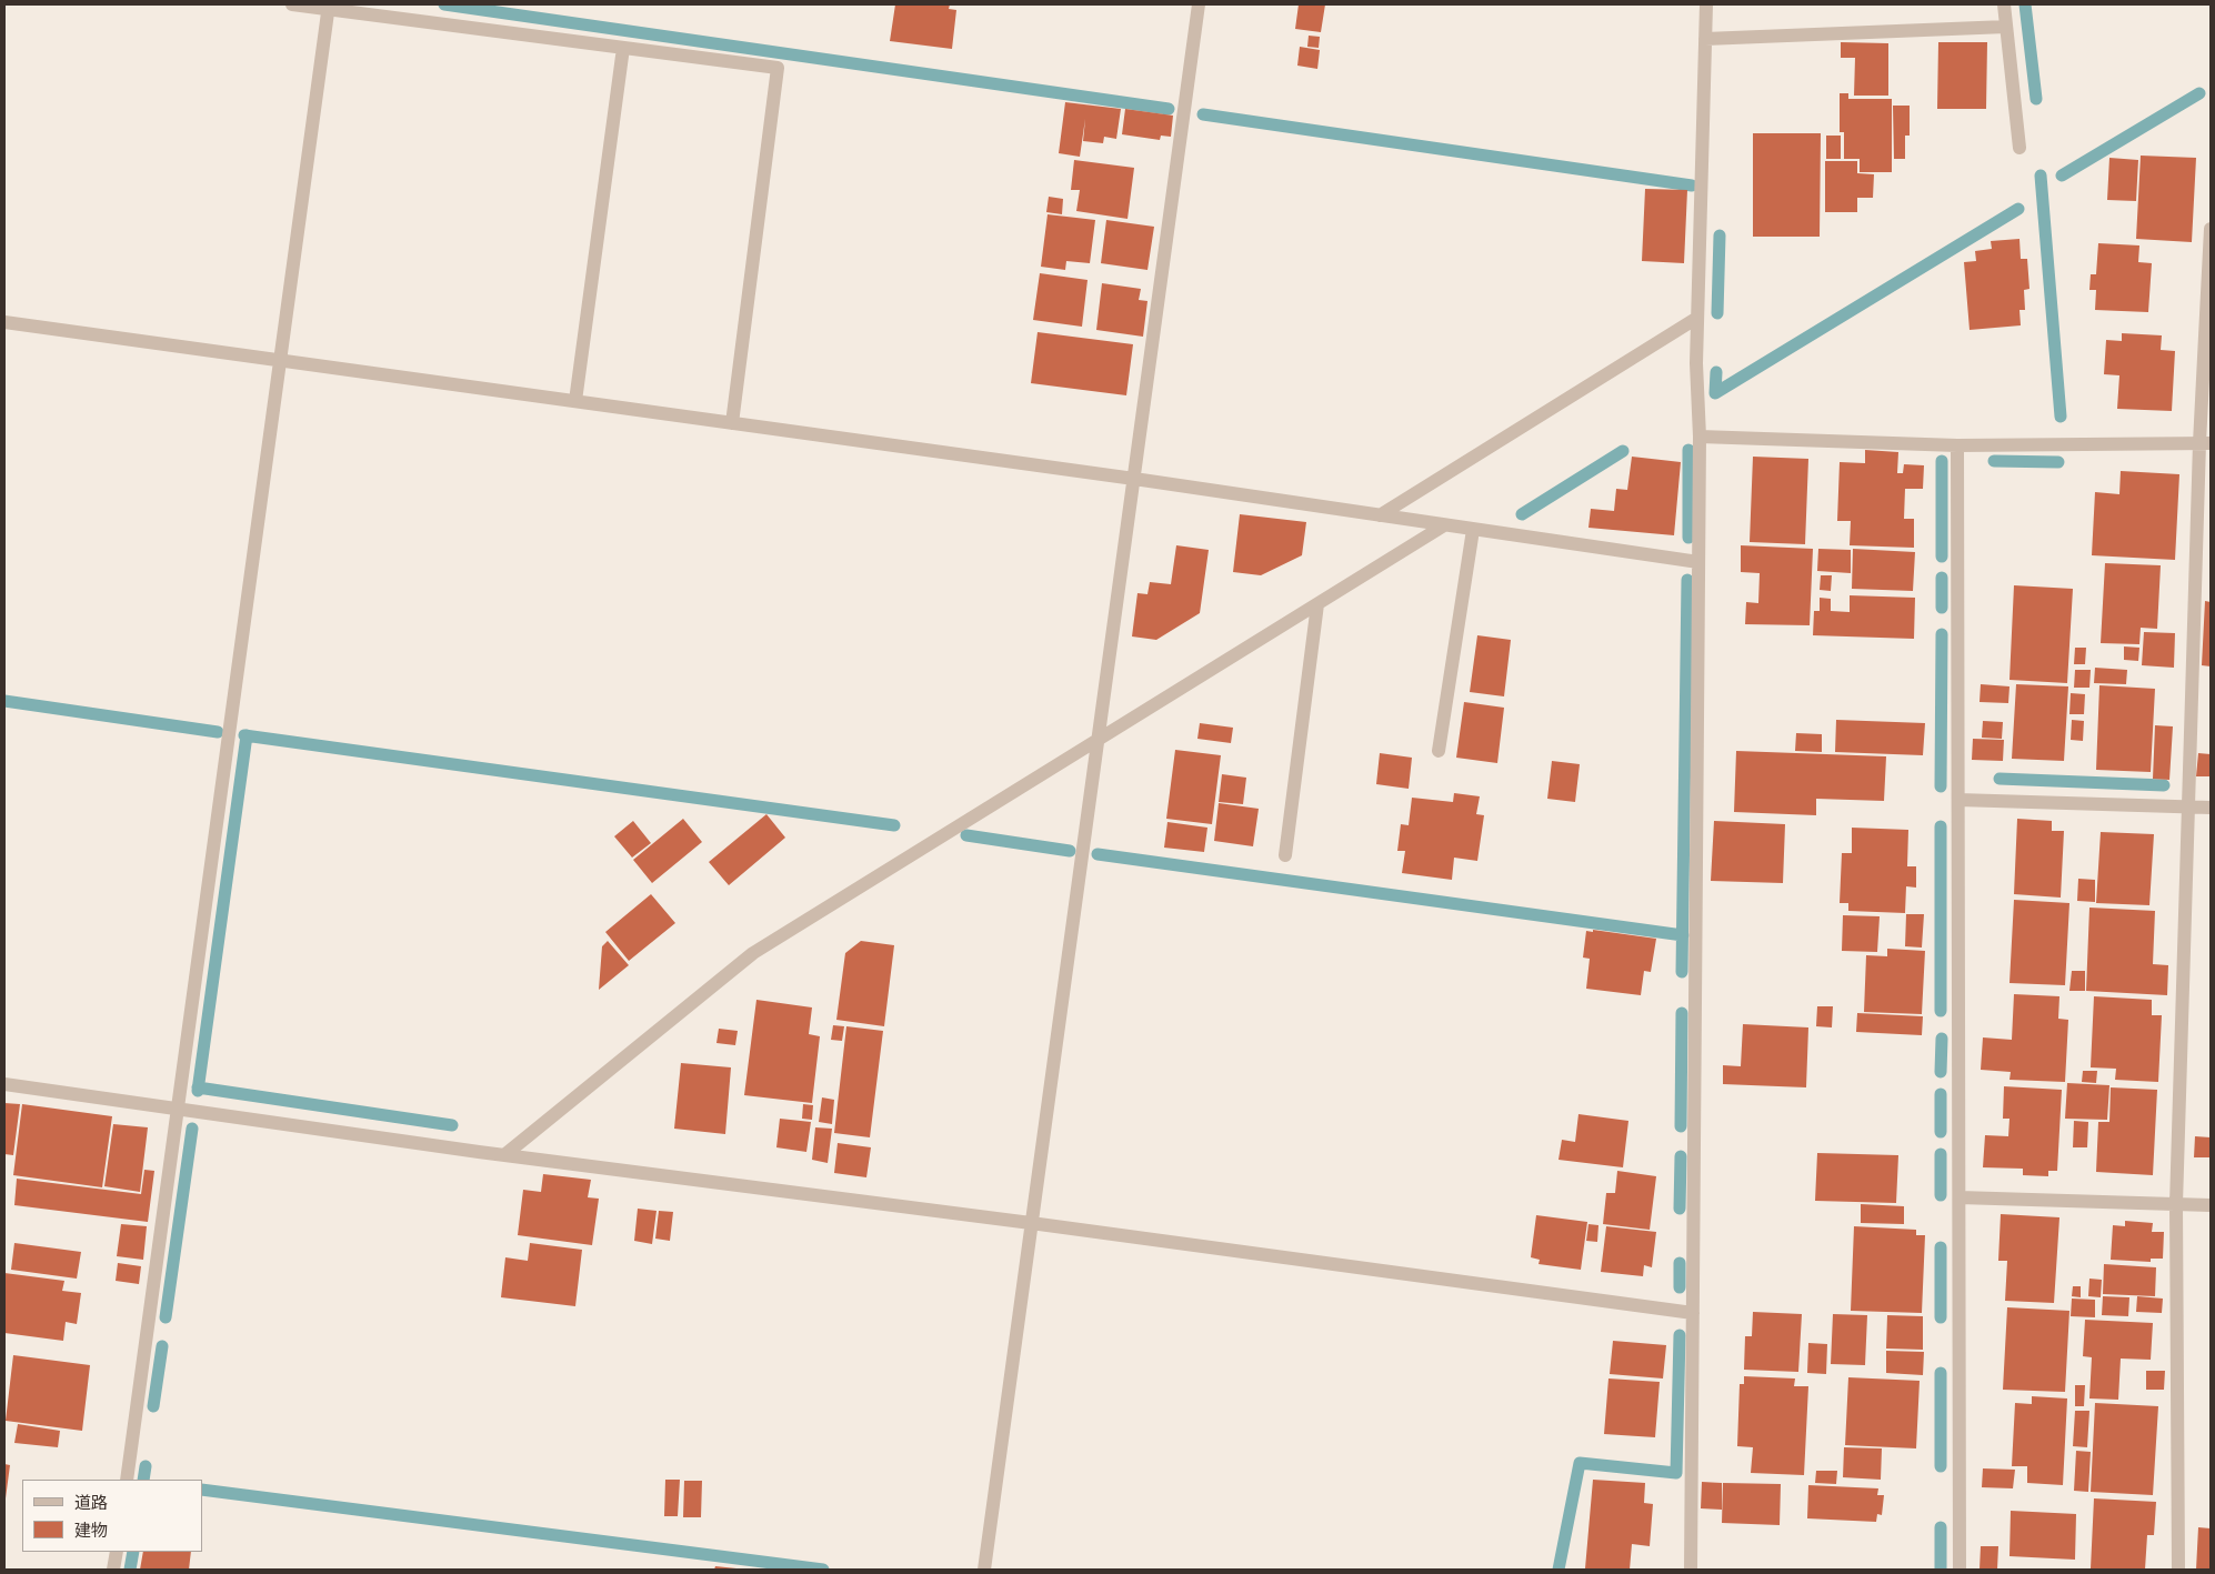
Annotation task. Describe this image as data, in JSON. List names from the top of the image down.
{
  "legend": ["道路", "建物"]
}
